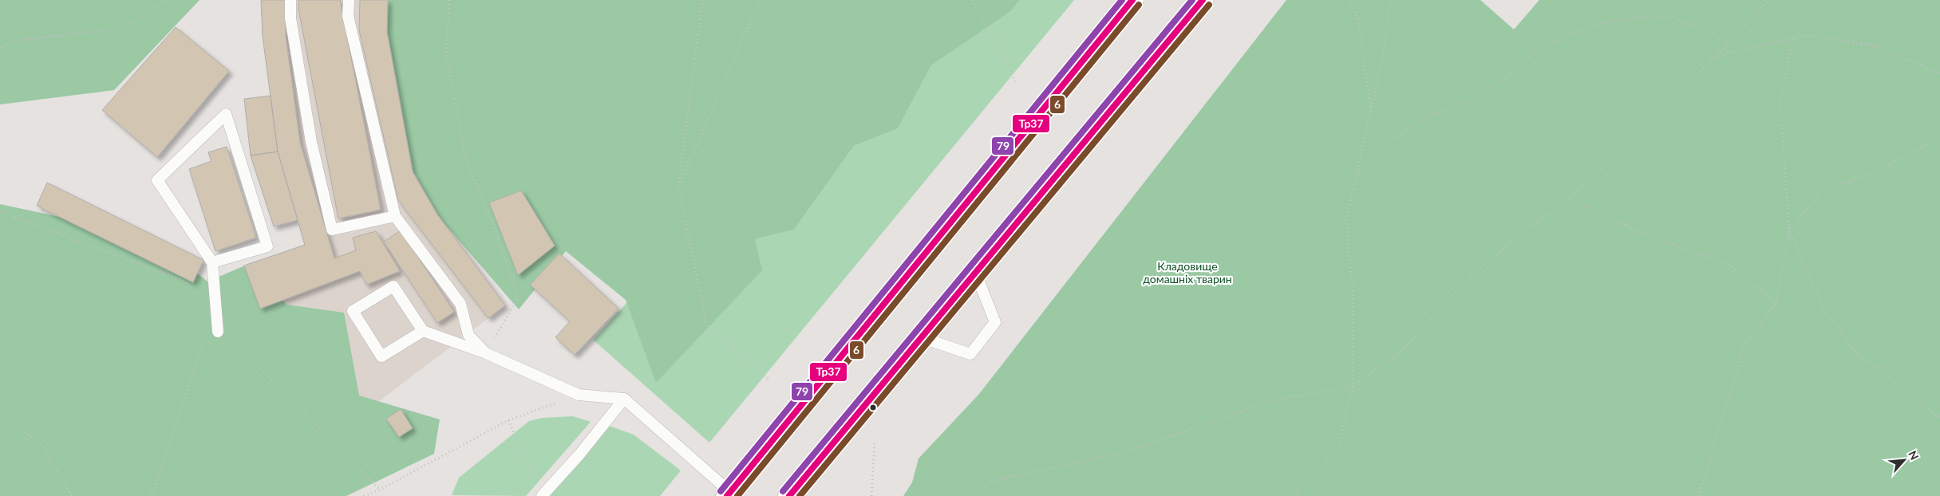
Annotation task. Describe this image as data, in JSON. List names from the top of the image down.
{
  "parks": ["Кладовище домашніх тварин"],
  "lines": ["transit line Тр37", "transit line 79", "transit line 6"],
  "north": "top right"
}
